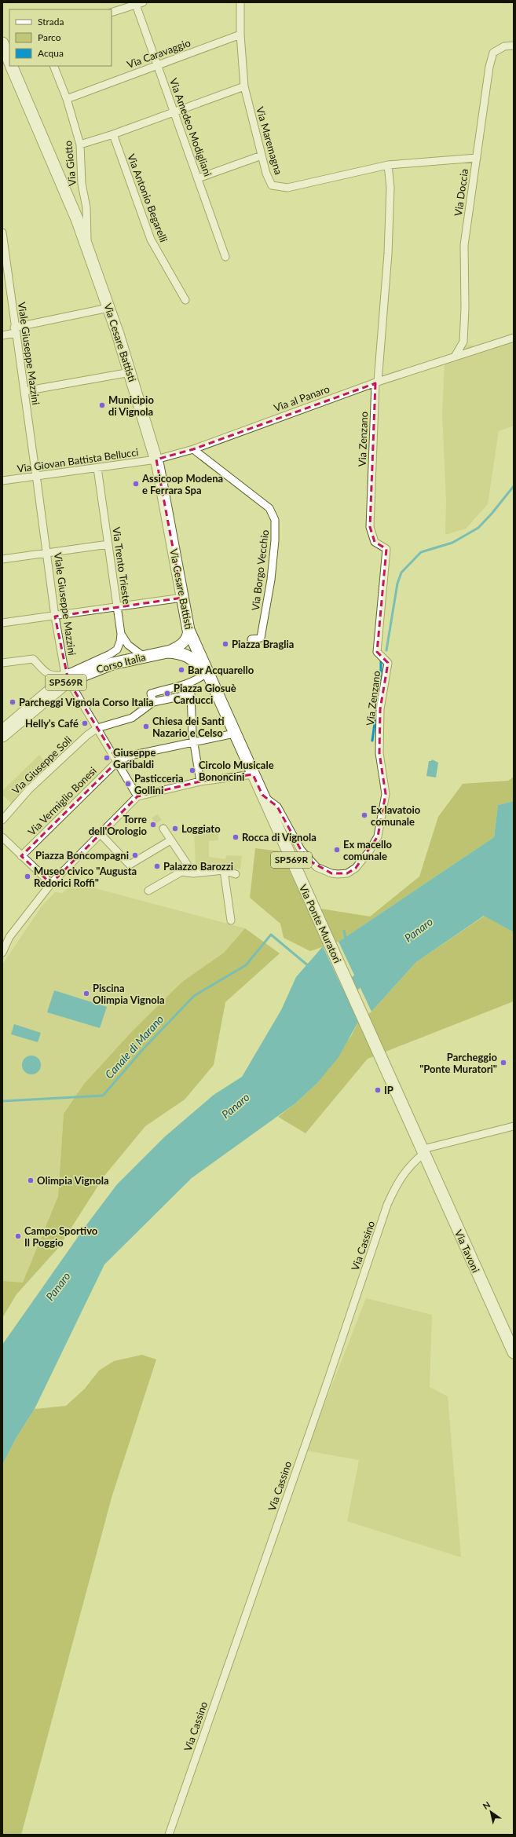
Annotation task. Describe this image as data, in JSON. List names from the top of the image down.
{
  "streets": {
    "main road": [
      "Via Cesare Battisti",
      "Corso Italia",
      "SP569R",
      "Via Ponte Muratori",
      "Via Tavoni"
    ],
    "street": [
      "Via Caravaggio",
      "Via Amedeo Modigliani",
      "Via Maremagna",
      "Via Giotto",
      "Via Doccia",
      "Via Antonio Begarelli",
      "Viale Giuseppe Mazzini",
      "Via al Panaro",
      "Via Zenzano",
      "Via Giovan Battista Bellucci",
      "Via Trento Trieste",
      "Via Borgo Vecchio",
      "Via Giuseppe Soli",
      "Via Vermiglio Bonesi",
      "Via Cassino"
    ]
  },
  "crossings": [
    ["Via Caravaggio", "Via Amedeo Modigliani"],
    ["Via Caravaggio", "Via Maremagna"],
    ["Via Caravaggio", "Via Giotto"],
    ["Via Maremagna", "Via Doccia"],
    ["Via Giotto", "Via Cesare Battisti"],
    ["Via Doccia", "Via al Panaro"],
    ["Via Cesare Battisti", "Via al Panaro"],
    ["Via Cesare Battisti", "Via Giovan Battista Bellucci"],
    ["Via Cesare Battisti", "Corso Italia"],
    ["Via Cesare Battisti", "Via Ponte Muratori"],
    ["Viale Giuseppe Mazzini", "Via Giovan Battista Bellucci"],
    ["Viale Giuseppe Mazzini", "Corso Italia"],
    ["Via al Panaro", "Via Zenzano"],
    ["Via al Panaro", "Via Giovan Battista Bellucci"],
    ["Via al Panaro", "Via Borgo Vecchio"],
    ["Via Zenzano", "Via Ponte Muratori"],
    ["Via Giovan Battista Bellucci", "Via Trento Trieste"],
    ["Via Trento Trieste", "Corso Italia"],
    ["Corso Italia", "Via Ponte Muratori"],
    ["Via Ponte Muratori", "Via Tavoni"],
    ["Via Cassino", "Via Tavoni"]
  ],
  "water": ["Panaro", "Canale di Marano"],
  "places": [
    "Municipio di Vignola",
    "Assicoop Modena e Ferrara Spa",
    "Piazza Braglia",
    "Bar Acquarello",
    "Piazza Giosuè Carducci",
    "Parcheggi Vignola Corso Italia",
    "Helly's Café",
    "Chiesa dei Santi Nazario e Celso",
    "Giuseppe Garibaldi",
    "Circolo Musicale Bononcini",
    "Pasticceria Gollini",
    "Ex lavatoio comunale",
    "Torre dell'Orologio",
    "Loggiato",
    "Rocca di Vignola",
    "Ex macello comunale",
    "Piazza Boncompagni",
    "Palazzo Barozzi",
    "Museo civico \"Augusta Redorici Roffi\"",
    "Piscina Olimpia Vignola",
    "Parcheggio \"Ponte Muratori\"",
    "IP",
    "Olimpia Vignola",
    "Campo Sportivo Il Poggio"
  ],
  "legend": ["Strada", "Parco", "Acqua"],
  "north": "top left"
}
